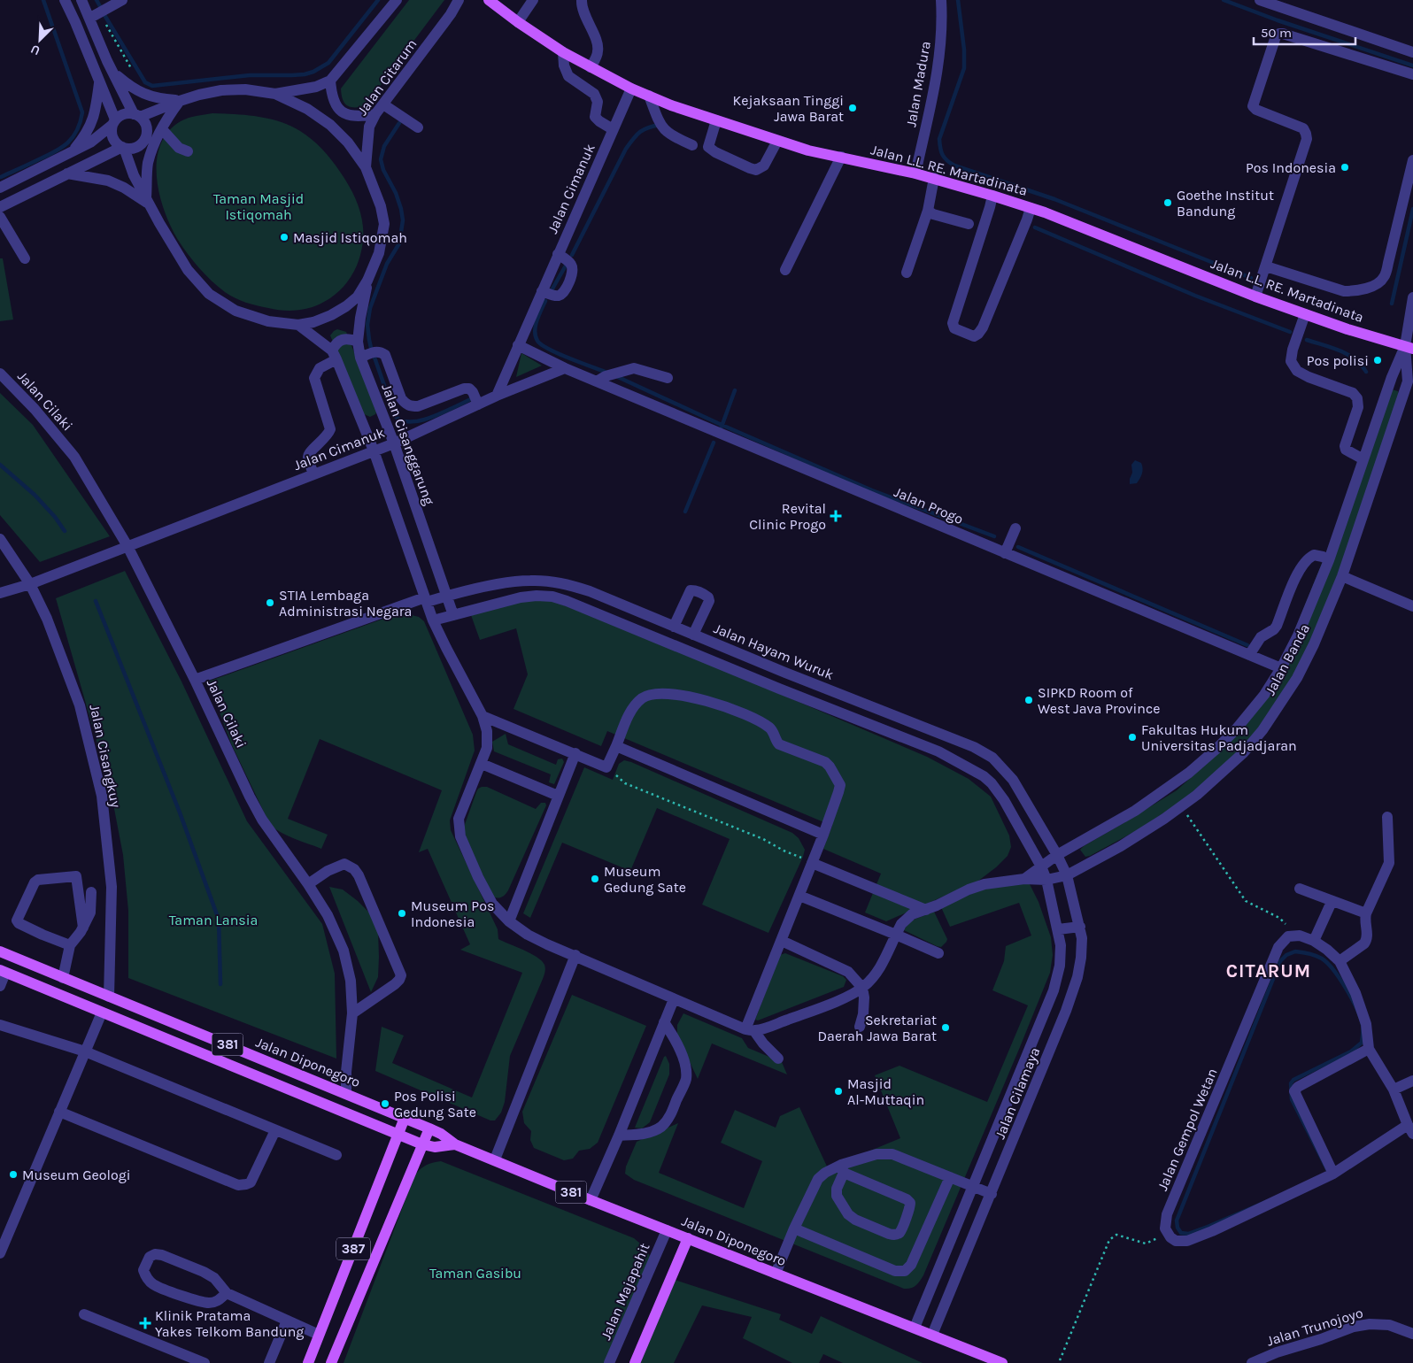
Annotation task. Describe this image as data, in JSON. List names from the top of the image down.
{
  "streets": {
    "main road": [
      "Jalan L.L. RE. Martadinata",
      "381",
      "Jalan Diponegoro",
      "387"
    ],
    "street": [
      "Jalan Citarum",
      "Jalan Madura",
      "Jalan Cimanuk",
      "Jalan Cilaki",
      "Jalan Cisanggarung",
      "Jalan Progo",
      "Jalan Hayam Wuruk",
      "Jalan Banda",
      "Jalan Cisangkuy",
      "Jalan Cilamaya",
      "Jalan Gempol Wetan",
      "Jalan Majapahit",
      "Jalan Trunojoyo"
    ]
  },
  "crossings": [
    ["Jalan Madura", "Jalan L.L. RE. Martadinata"],
    ["Jalan L.L. RE. Martadinata", "Jalan Cimanuk"],
    ["Jalan L.L. RE. Martadinata", "Jalan Banda"],
    ["Jalan Cimanuk", "Jalan Cilaki"],
    ["Jalan Cimanuk", "Jalan Cisanggarung"],
    ["Jalan Cimanuk", "Jalan Progo"],
    ["Jalan Cimanuk", "Jalan Cisangkuy"],
    ["Jalan Cilaki", "Jalan Hayam Wuruk"],
    ["Jalan Cilaki", "Jalan Diponegoro"],
    ["Jalan Cisanggarung", "Jalan Hayam Wuruk"],
    ["Jalan Progo", "Jalan Banda"],
    ["Jalan Hayam Wuruk", "Jalan Banda"],
    ["Jalan Hayam Wuruk", "Jalan Cilamaya"],
    ["Jalan Banda", "Jalan Cilamaya"],
    ["Jalan Cisangkuy", "Jalan Diponegoro"],
    ["Jalan Diponegoro", "Jalan Cilamaya"],
    ["Jalan Diponegoro", "387"],
    ["Jalan Diponegoro", "Jalan Majapahit"]
  ],
  "districts": ["CITARUM"],
  "parks": ["Taman Masjid Istiqomah", "Taman Lansia", "Taman Gasibu"],
  "places": {
    "other": [
      "Kejaksaan Tinggi Jawa Barat",
      "Pos Indonesia",
      "Goethe Institut Bandung",
      "Masjid Istiqomah",
      "Pos polisi",
      "STIA Lembaga Administrasi Negara",
      "SIPKD Room of West Java Province",
      "Fakultas Hukum Universitas Padjadjaran",
      "Museum Gedung Sate",
      "Museum Pos Indonesia",
      "Sekretariat Daerah Jawa Barat",
      "Masjid Al-Muttaqin",
      "Pos Polisi Gedung Sate",
      "Museum Geologi"
    ],
    "health": ["Revital Clinic Progo", "Klinik Pratama Yakes Telkom Bandung"]
  },
  "scale_bar": "50 m",
  "north": "bottom left"
}
